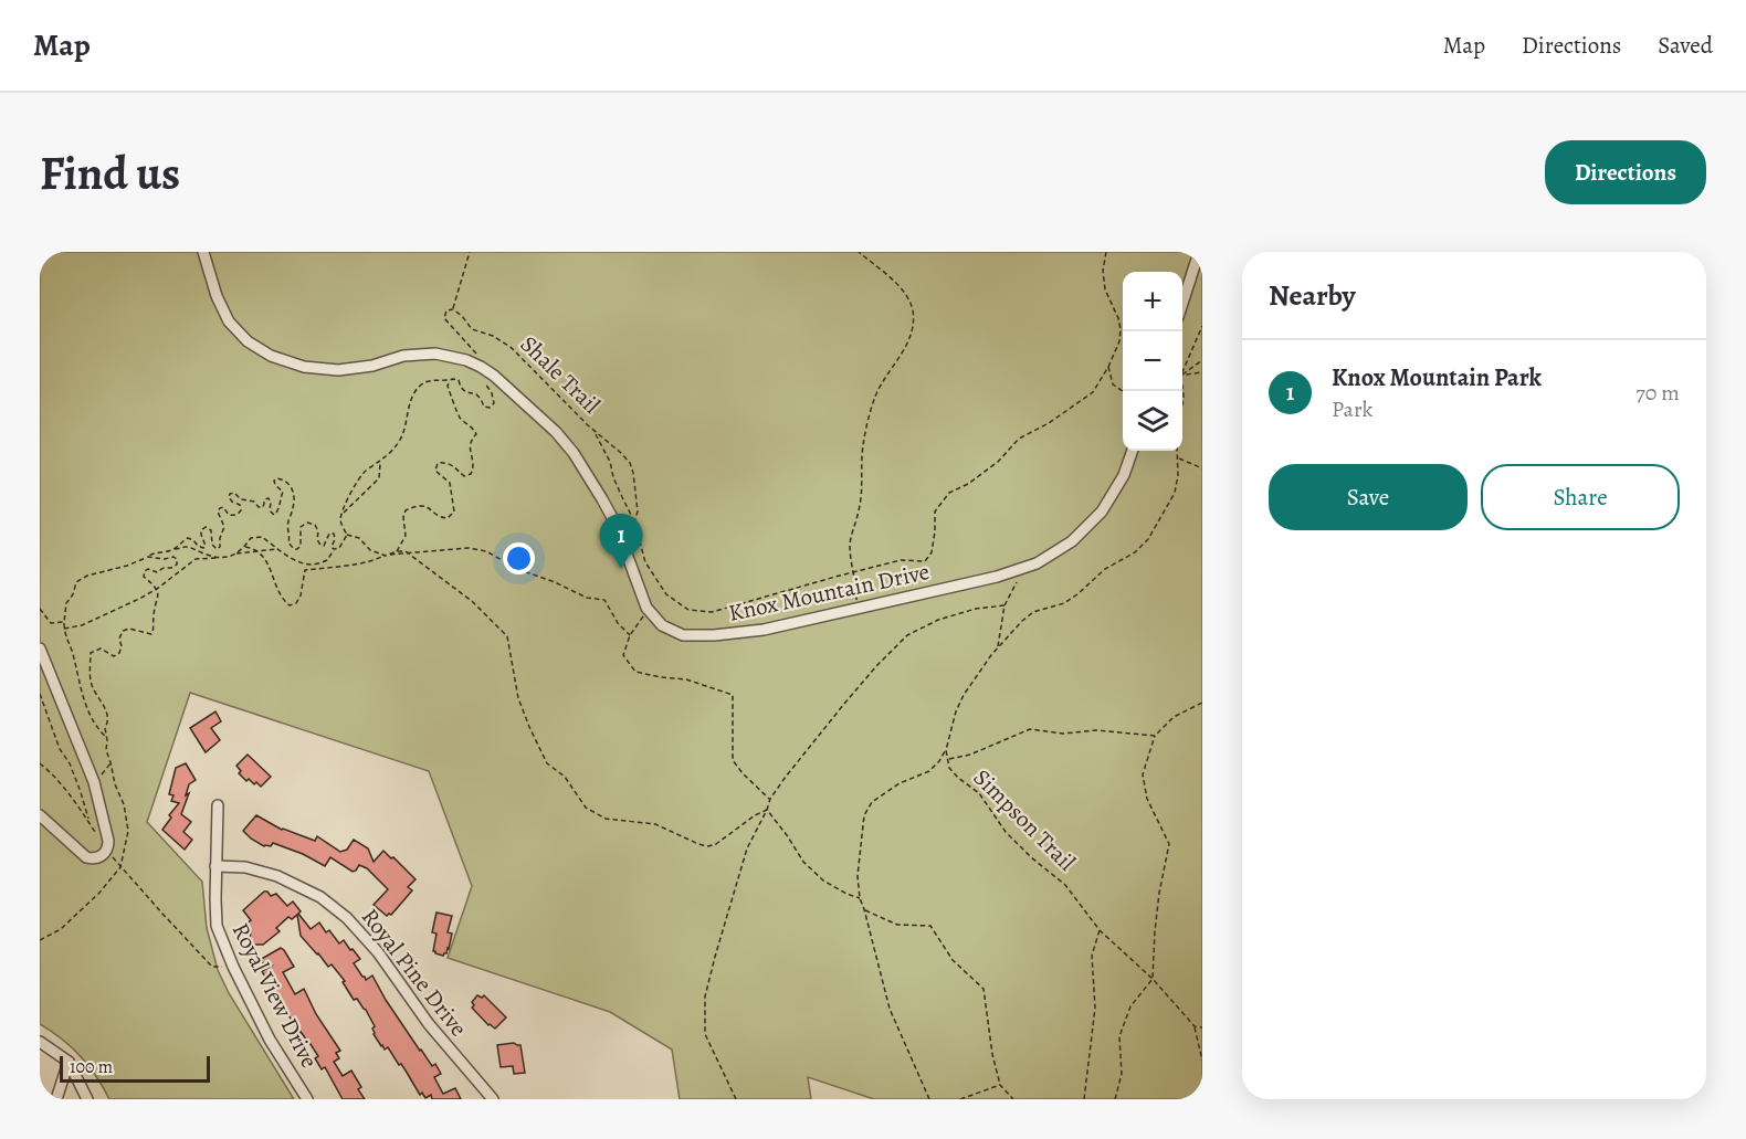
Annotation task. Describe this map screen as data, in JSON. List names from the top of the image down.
{
  "streets": {
    "street": ["Knox Mountain Drive", "Royal Pine Drive", "Royal View Drive"],
    "path": ["Shale Trail", "Simpson Trail"]
  },
  "crossings": [
    ["Royal Pine Drive", "Royal View Drive"]
  ],
  "scale_bar": "100 m",
  "page": {
    "header": "Map",
    "nav": ["Map", "Directions", "Saved"],
    "buttons": [
      "Directions",
      ["Save", "Share"]
    ],
    "title": "Find us",
    "heading": "Nearby",
    "map_buttons": ["+", "−"],
    "list": [
      {
        "mark": "1",
        "name": "Knox Mountain Park",
        "note": "Park",
        "value": "70 m"
      }
    ],
    "pins": "1",
    "scale": "100 m"
  }
}
